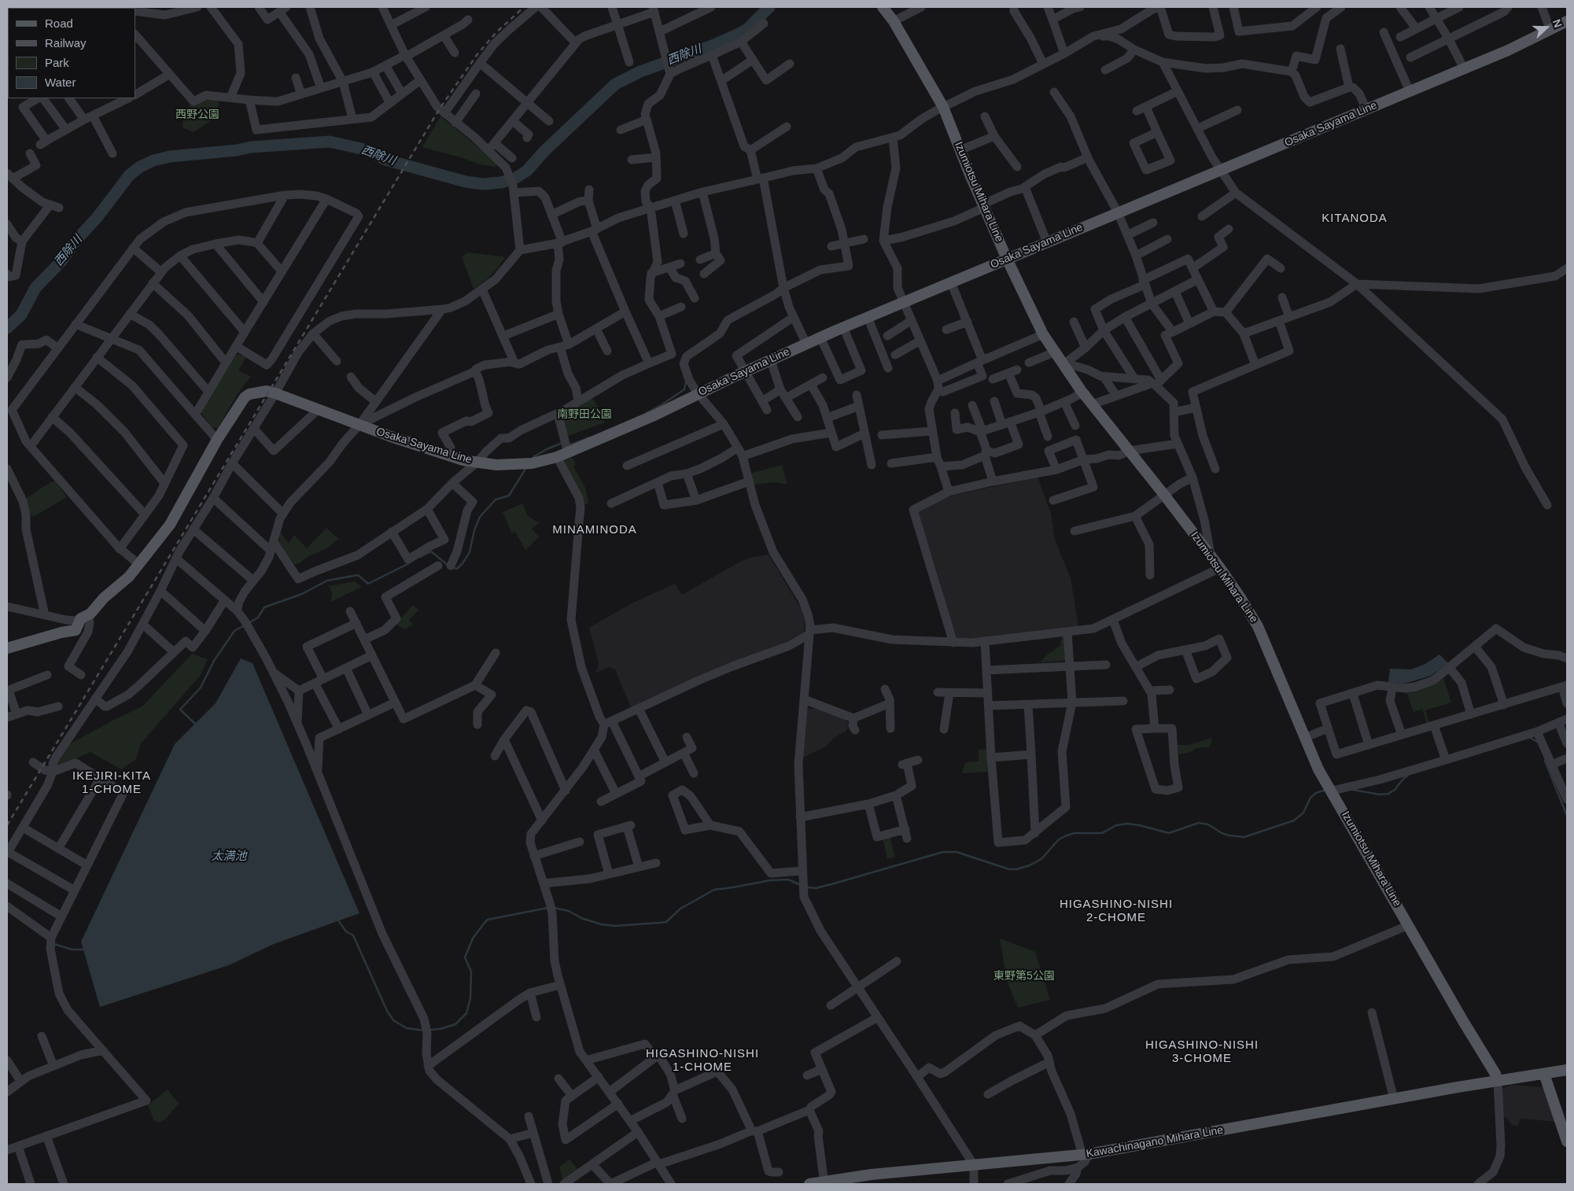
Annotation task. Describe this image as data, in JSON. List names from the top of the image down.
{
  "streets": {
    "main road": ["Osaka Sayama Line", "Izumiotsu Mihara Line", "Kawachinagano Mihara Line"]
  },
  "crossings": [
    ["Osaka Sayama Line", "Izumiotsu Mihara Line"],
    ["Izumiotsu Mihara Line", "Kawachinagano Mihara Line"]
  ],
  "districts": [
    "KITANODA",
    "MINAMINODA",
    "IKEJIRI-KITA 1-CHOME",
    "HIGASHINO-NISHI 2-CHOME",
    "HIGASHINO-NISHI 3-CHOME",
    "HIGASHINO-NISHI 1-CHOME"
  ],
  "water": ["西除川", "太満池"],
  "parks": ["西野公園", "南野田公園", "東野第5公園"],
  "legend": [
    "Road",
    "Railway",
    "Park",
    "Water"
  ],
  "north": "right"
}
